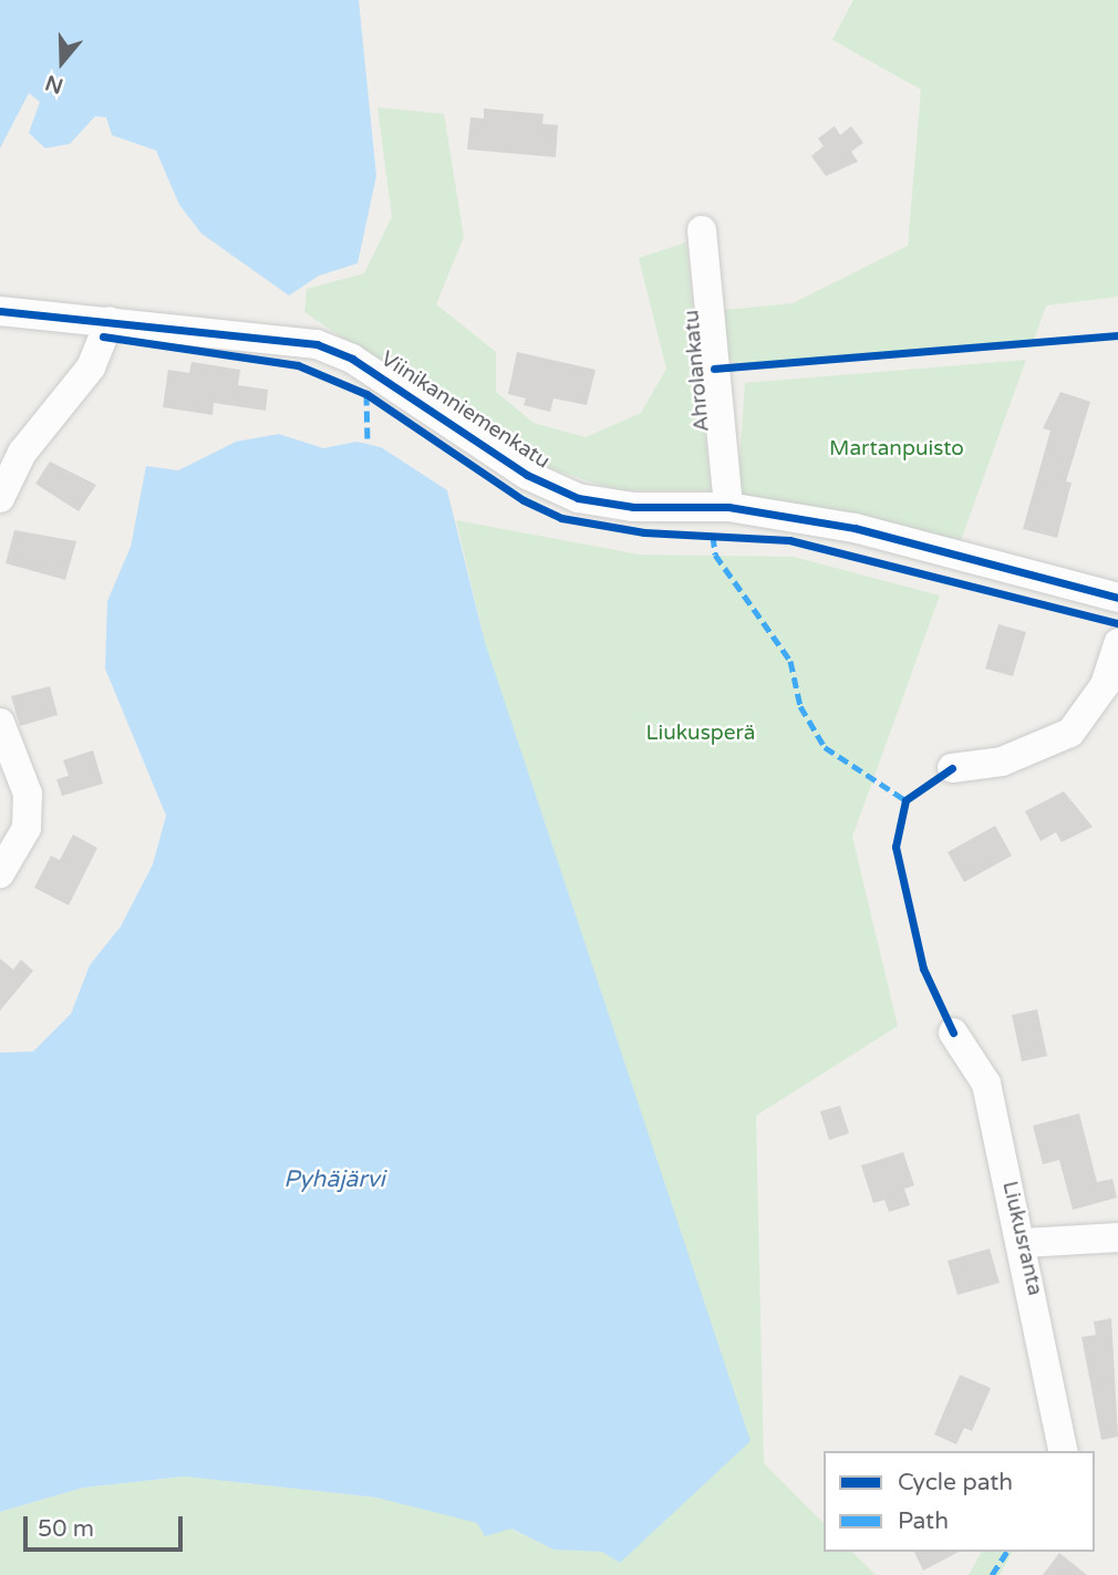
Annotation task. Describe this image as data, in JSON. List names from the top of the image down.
{
  "streets": {
    "street": ["Ahrolankatu", "Viinikanniemenkatu", "Liukusranta"]
  },
  "crossings": [
    ["Ahrolankatu", "Viinikanniemenkatu"]
  ],
  "water": ["Pyhäjärvi"],
  "parks": ["Martanpuisto", "Liukusperä"],
  "legend": ["Cycle path", "Path"],
  "scale_bar": "50 m",
  "north": "bottom"
}
